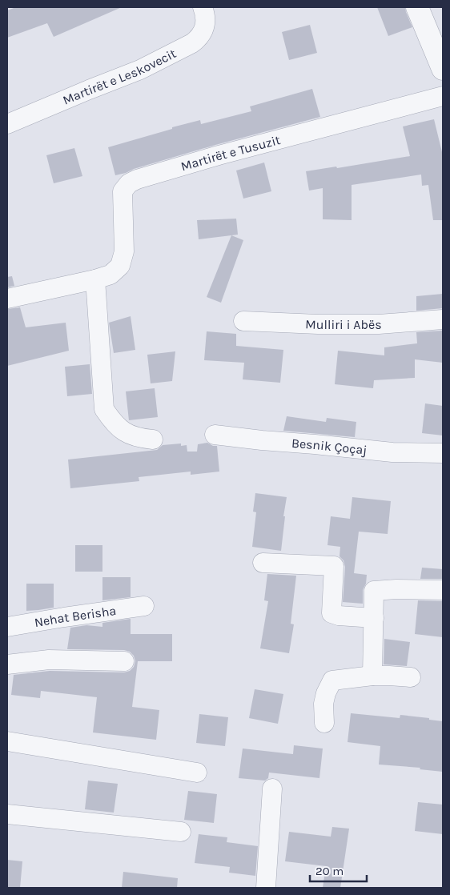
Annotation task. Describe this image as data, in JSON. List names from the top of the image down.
{
  "streets": {
    "street": [
      "Martirët e Leskovecit",
      "Martirët e Tusuzit",
      "Mulliri i Abës",
      "Besnik Çoçaj",
      "Nehat Berisha"
    ]
  },
  "scale_bar": "20 m"
}
